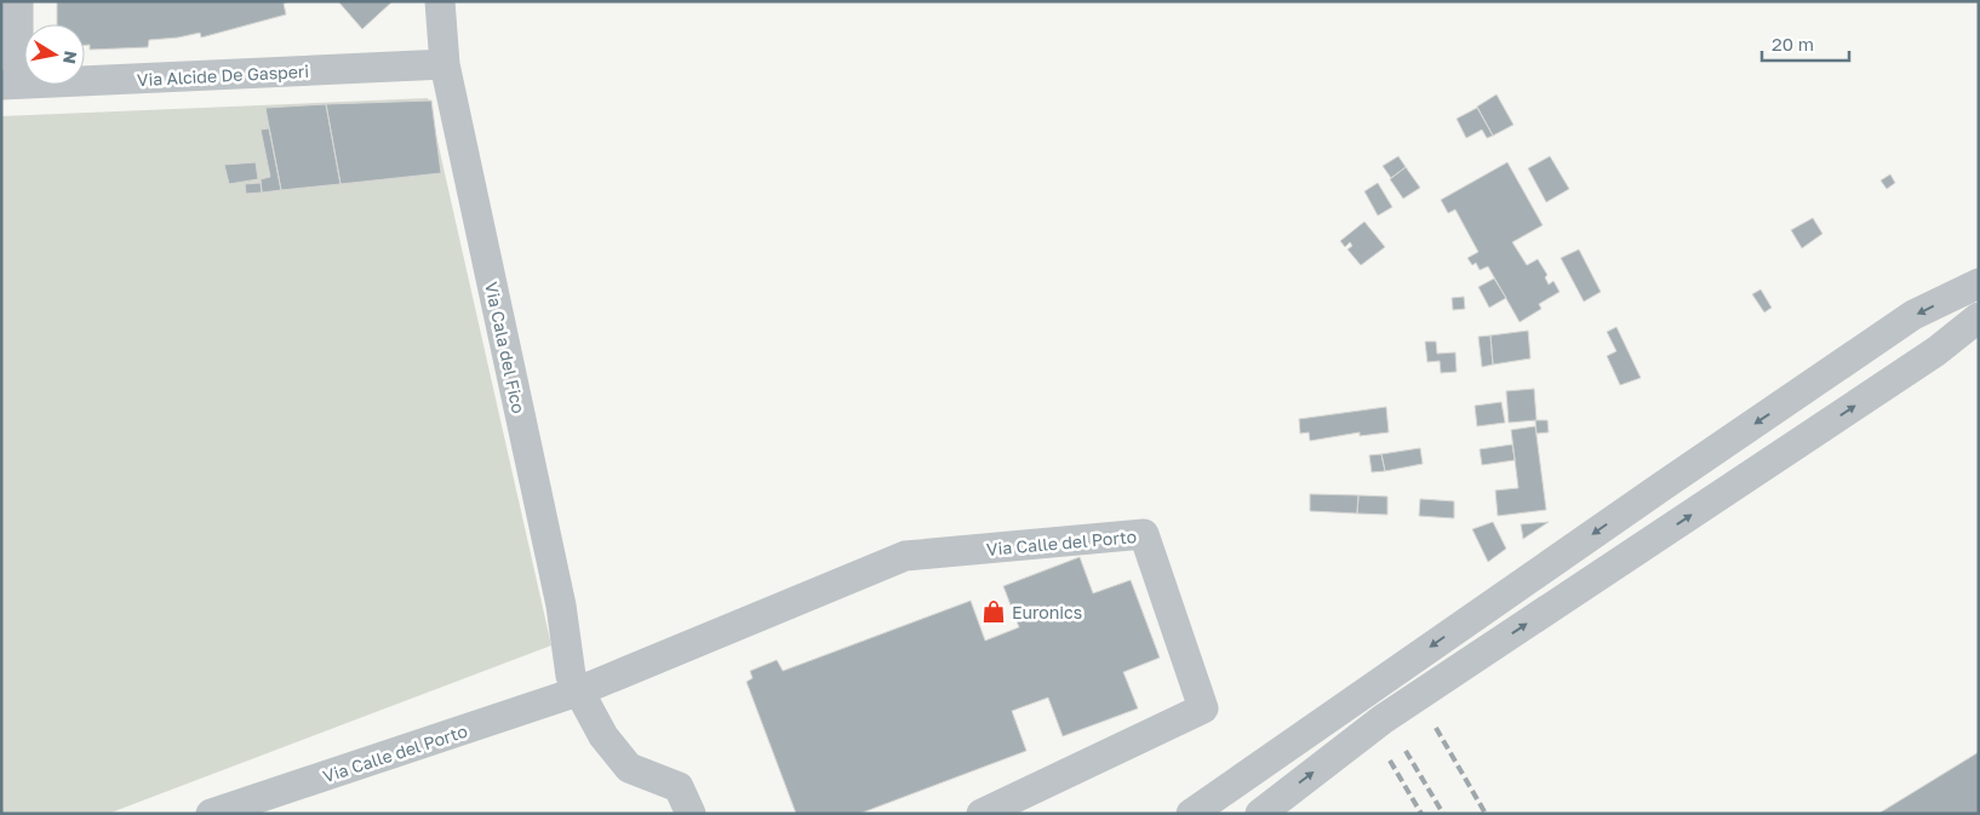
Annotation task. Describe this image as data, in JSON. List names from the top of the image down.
{
  "streets": {
    "street": ["Via Alcide De Gasperi", "Via Cala del Fico", "Via Calle del Porto"]
  },
  "crossings": [
    ["Via Alcide De Gasperi", "Via Cala del Fico"],
    ["Via Cala del Fico", "Via Calle del Porto"]
  ],
  "places": {
    "shop": ["Euronics"]
  },
  "scale_bar": "20 m",
  "north": "right"
}
